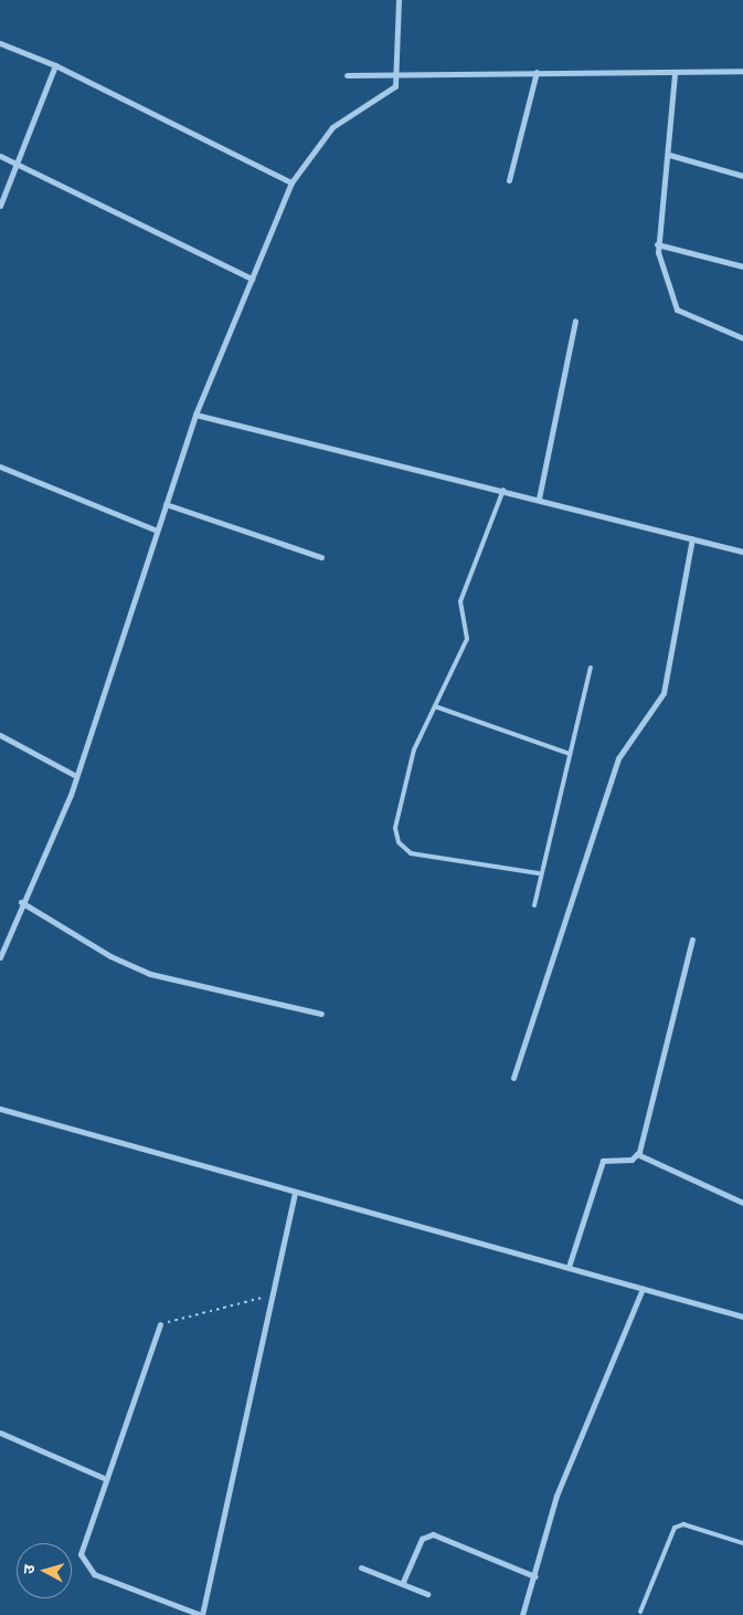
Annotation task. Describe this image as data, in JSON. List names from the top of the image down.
{
  "north": "left"
}
